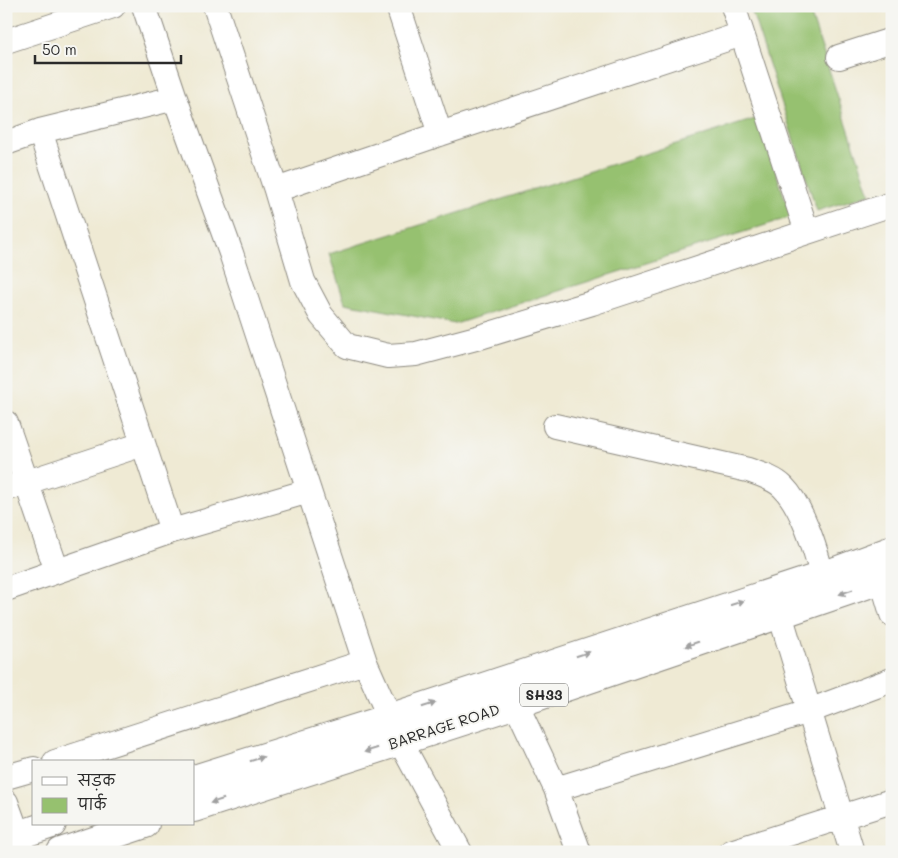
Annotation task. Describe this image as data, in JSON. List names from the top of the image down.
{
  "streets": {
    "main road": ["SH33", "BARRAGE ROAD"]
  },
  "legend": ["सड़क", "पार्क"],
  "scale_bar": "50 m"
}
